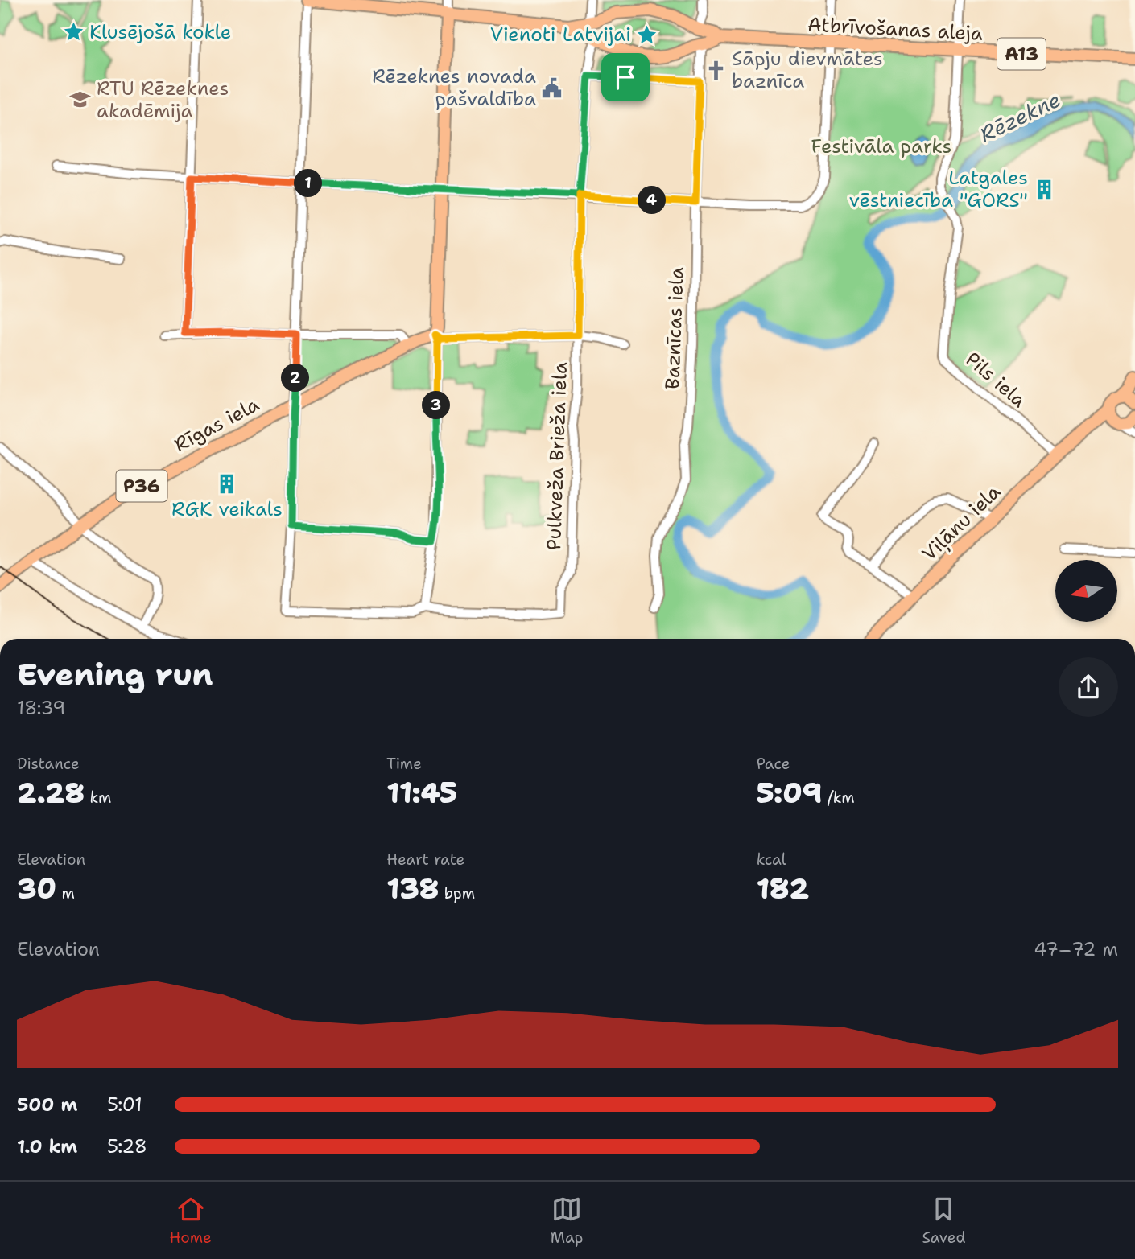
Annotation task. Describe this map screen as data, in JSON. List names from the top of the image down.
{
  "streets": {
    "main road": [
      "Atbrīvošanas aleja",
      "A13",
      "Rīgas iela",
      "P36",
      "Viļānu iela"
    ],
    "street": ["Baznīcas iela", "Pils iela", "Pulkveža Brieža iela"]
  },
  "crossings": [
    ["Atbrīvošanas aleja", "Baznīcas iela"],
    ["Atbrīvošanas aleja", "Pils iela"],
    ["Atbrīvošanas aleja", "Pulkveža Brieža iela"],
    ["Pils iela", "Viļānu iela"]
  ],
  "water": ["Rēzekne"],
  "parks": ["Festivāla parks"],
  "places": {
    "place": ["Klusējošā kokle", "Vienoti Latvijai"],
    "church": ["Sāpju dievmātes baznīca"],
    "public building": ["Rēzeknes novada pašvaldība"],
    "school or university": ["RTU Rēzeknes akadēmija"],
    "building": ["Latgales vēstniecība \"GORS\"", "RGK veikals"]
  },
  "north": "left",
  "page": {
    "pins": [
      "1",
      "4",
      "2",
      "3"
    ],
    "heading": ["Evening run", "18:39"],
    "stats": [
      ["Distance", "2.28 km"],
      ["Time", "11:45"],
      ["Pace", "5:09 /km"],
      ["Elevation", "30 m"],
      ["Heart rate", "138 bpm"],
      ["kcal", "182"]
    ],
    "chart": ["Elevation", "47–72 m"],
    "list": [
      {
        "name": "500 m",
        "note": "5:01"
      },
      {
        "name": "1.0 km",
        "note": "5:28"
      }
    ],
    "tabs": ["Home", "Map", "Saved"]
  }
}
